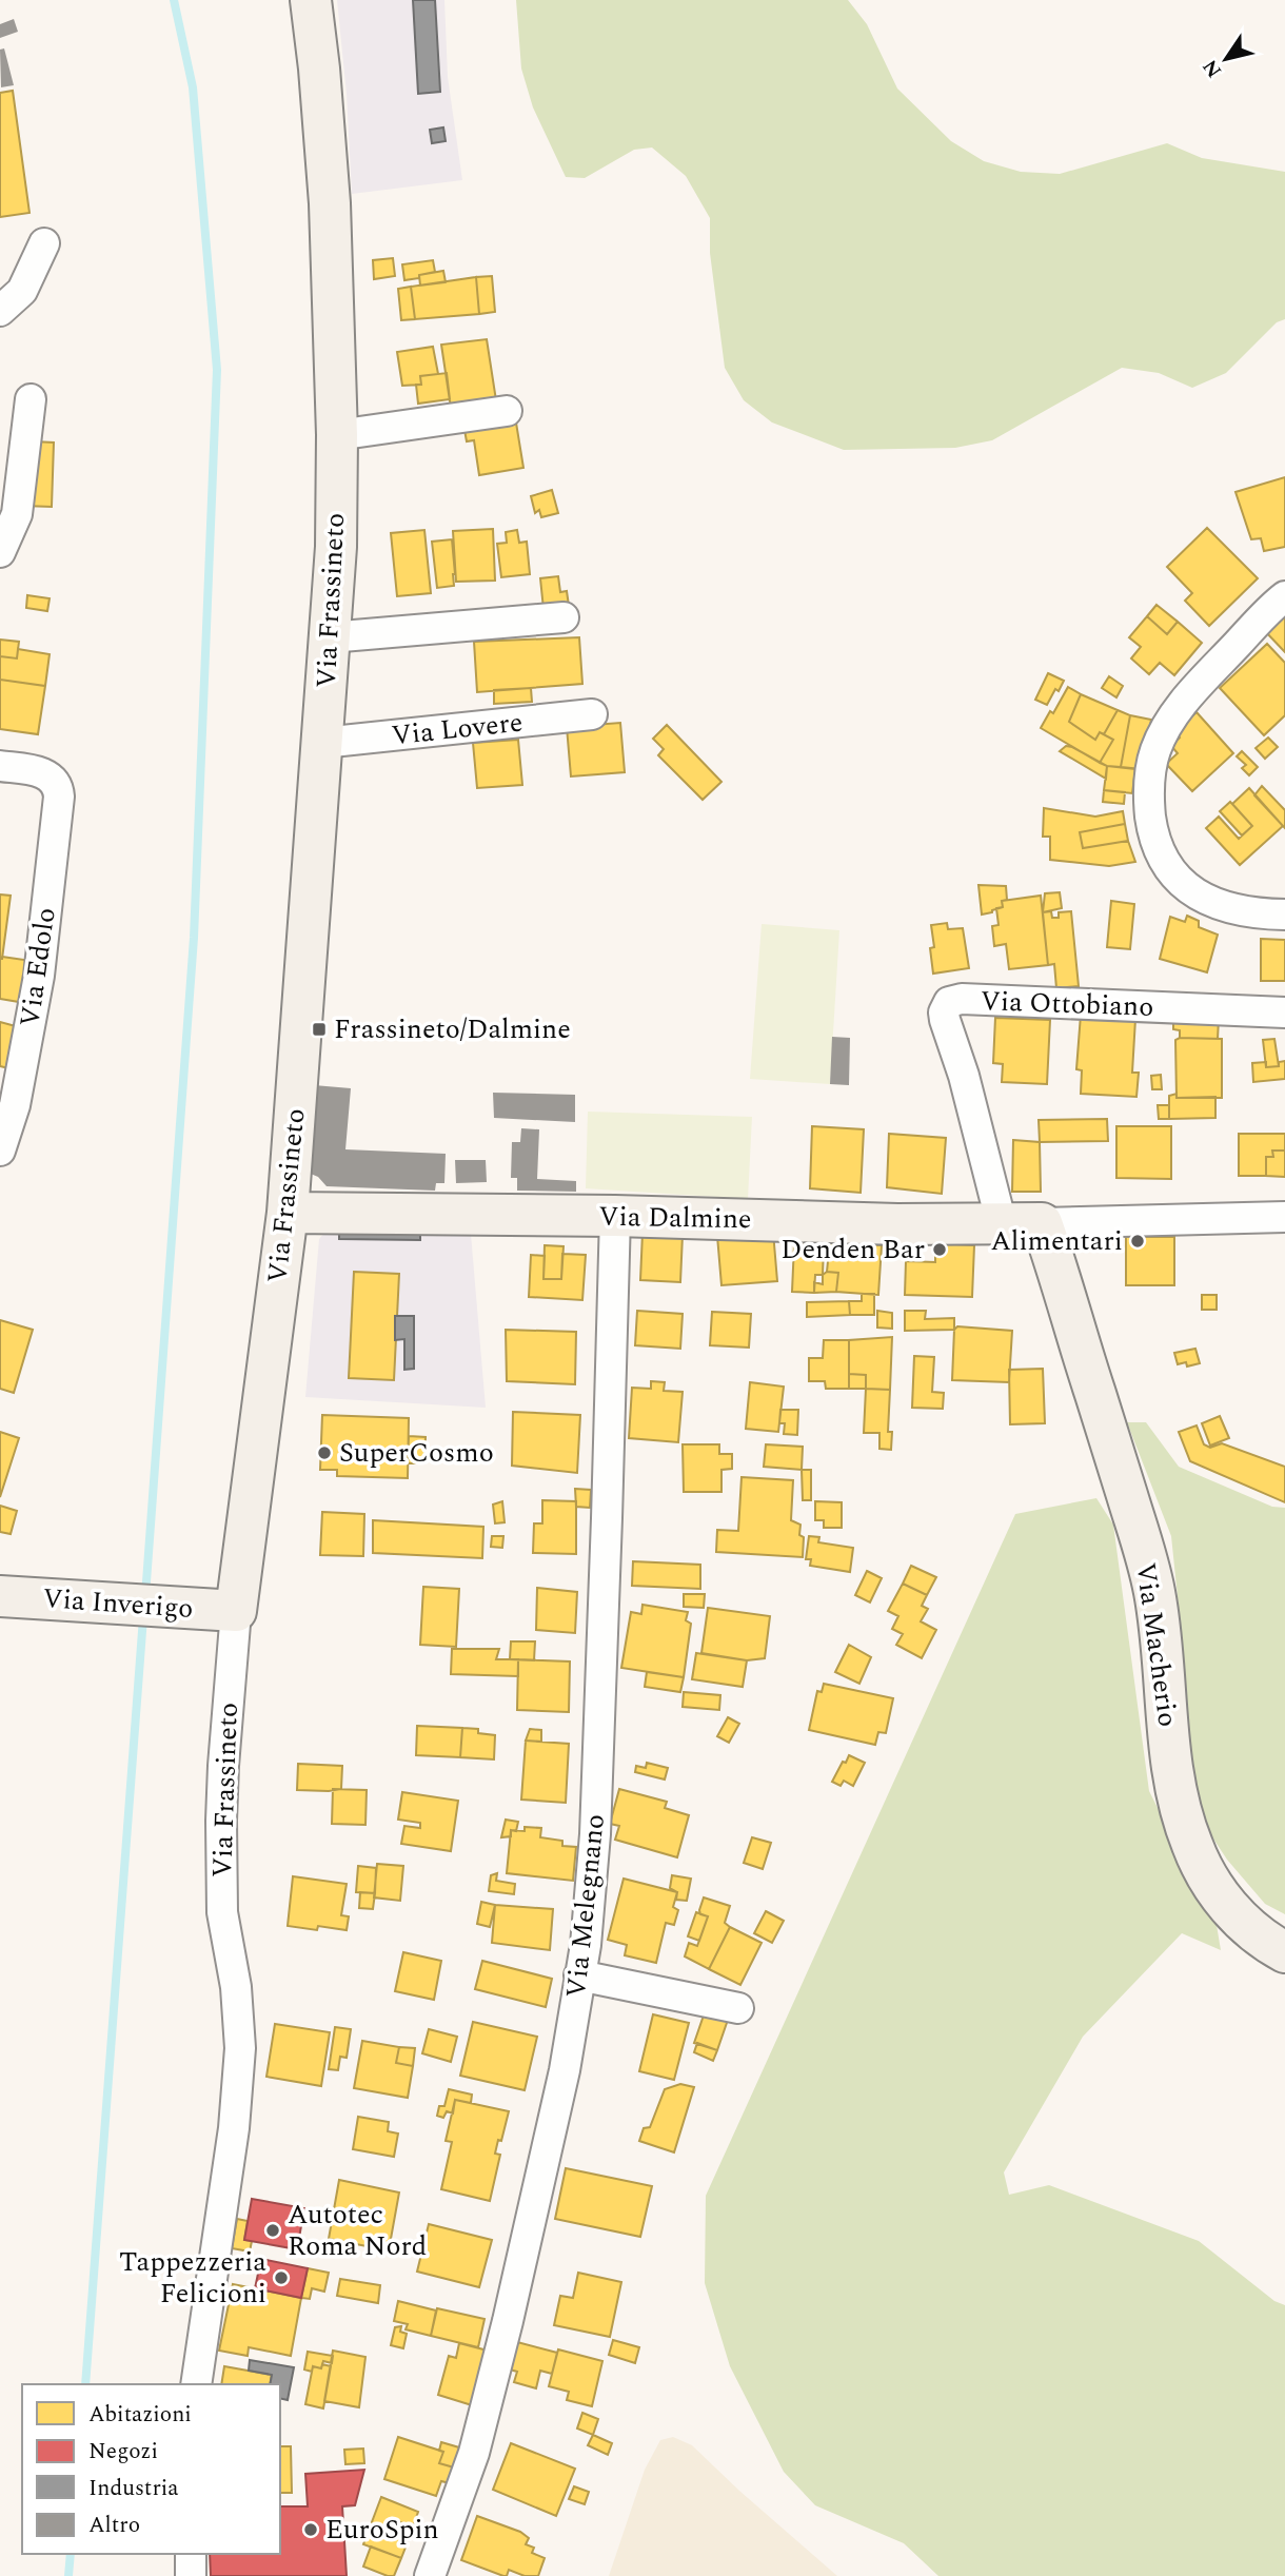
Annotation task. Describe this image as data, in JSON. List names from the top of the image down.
{
  "streets": {
    "street": [
      "Via Frassineto",
      "Via Lovere",
      "Via Edolo",
      "Via Ottobiano",
      "Via Dalmine",
      "Via Inverigo",
      "Via Macherio",
      "Via Melegnano"
    ]
  },
  "crossings": [
    ["Via Frassineto", "Via Lovere"],
    ["Via Frassineto", "Via Dalmine"],
    ["Via Frassineto", "Via Inverigo"],
    ["Via Ottobiano", "Via Dalmine"],
    ["Via Dalmine", "Via Macherio"],
    ["Via Dalmine", "Via Melegnano"]
  ],
  "places": {
    "transit": ["Frassineto/Dalmine"],
    "other": [
      "Alimentari",
      "Denden Bar",
      "SuperCosmo",
      "Autotec Roma Nord",
      "Tappezzeria Felicioni",
      "EuroSpin"
    ]
  },
  "legend": [
    "Abitazioni",
    "Negozi",
    "Industria",
    "Altro"
  ],
  "north": "bottom left"
}
